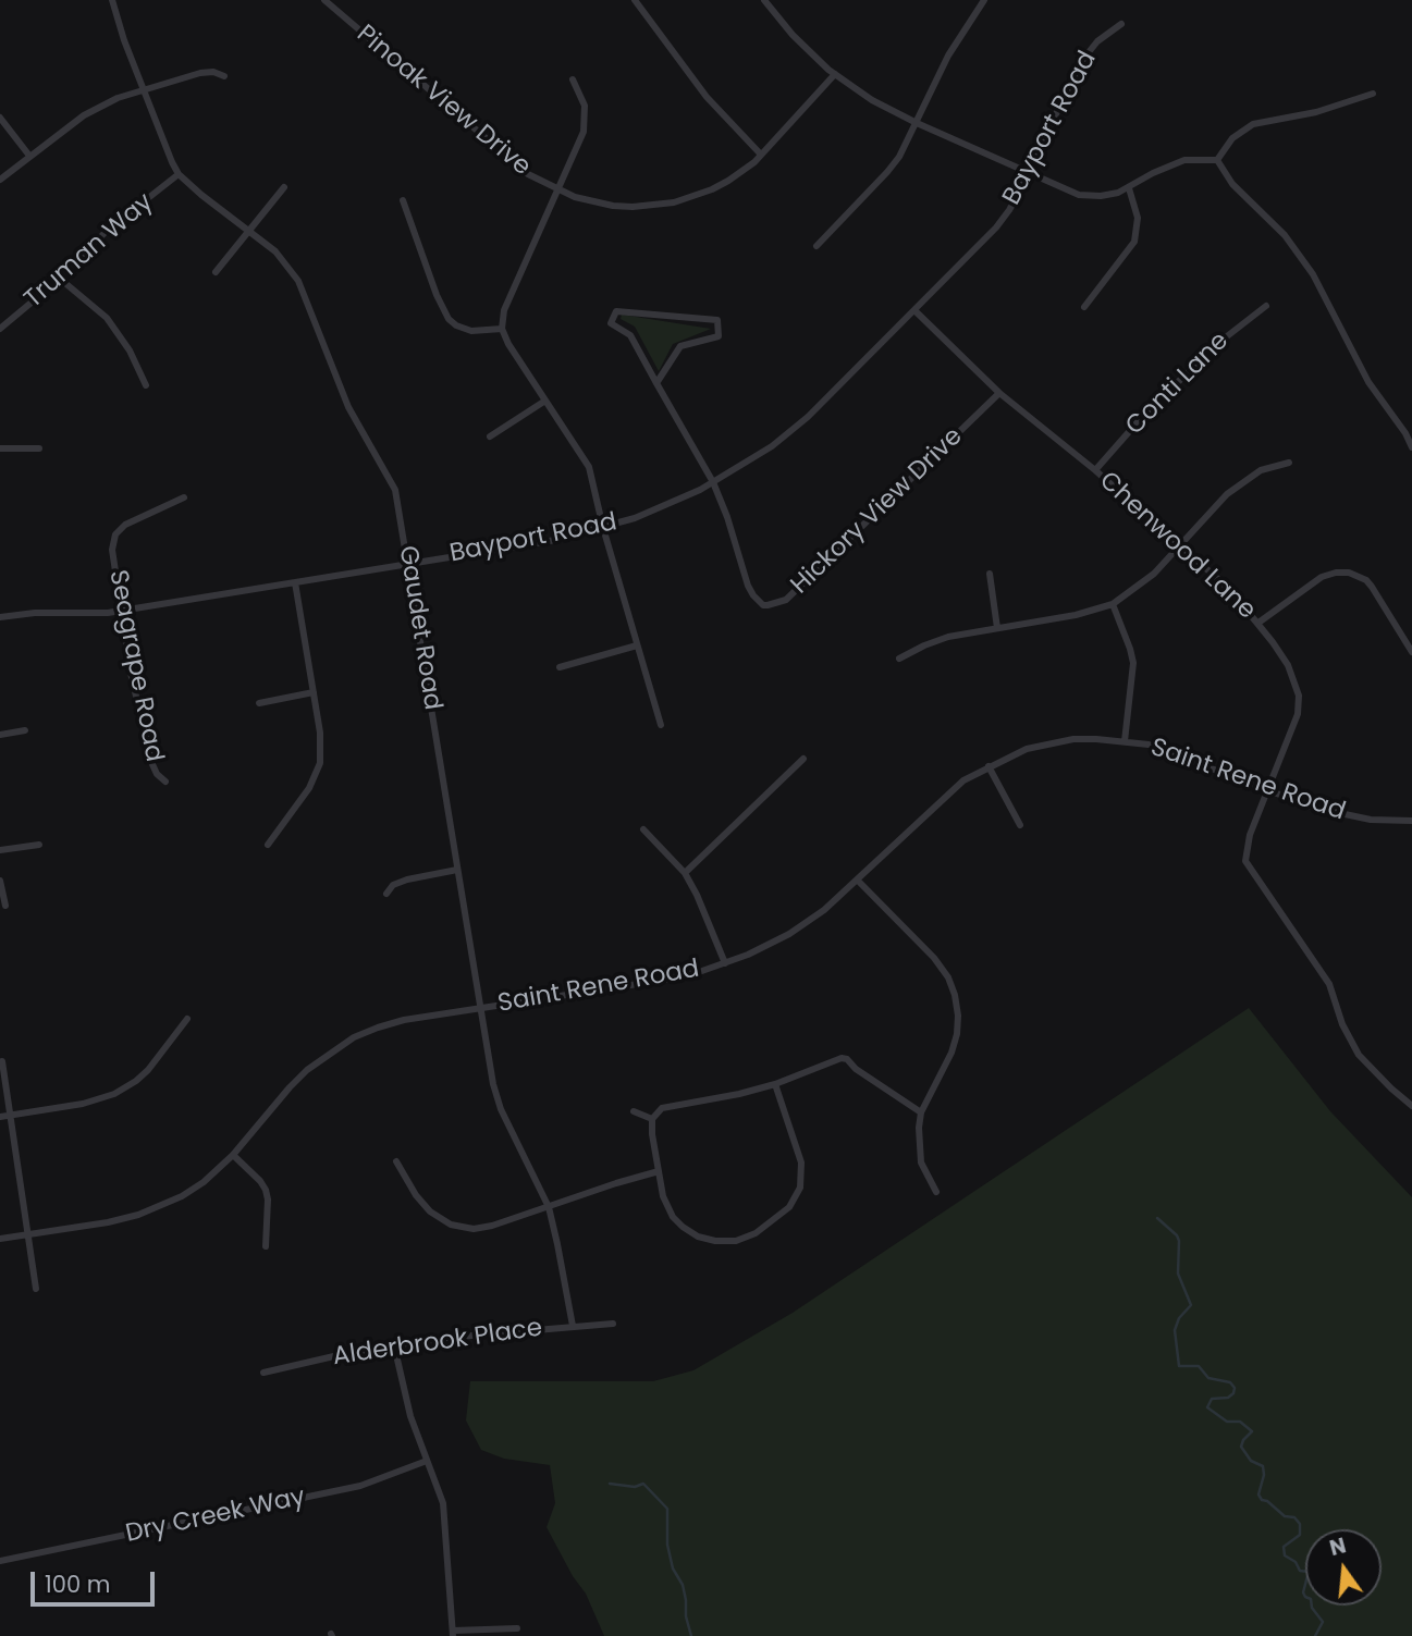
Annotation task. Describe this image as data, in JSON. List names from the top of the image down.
{
  "streets": {
    "street": [
      "Pinoak View Drive",
      "Bayport Road",
      "Truman Way",
      "Conti Lane",
      "Hickory View Drive",
      "Chenwood Lane",
      "Gaudet Road",
      "Seagrape Road",
      "Saint Rene Road",
      "Alderbrook Place",
      "Dry Creek Way"
    ]
  },
  "crossings": [
    ["Bayport Road", "Hickory View Drive"],
    ["Bayport Road", "Chenwood Lane"],
    ["Bayport Road", "Gaudet Road"],
    ["Bayport Road", "Seagrape Road"],
    ["Truman Way", "Gaudet Road"],
    ["Conti Lane", "Chenwood Lane"],
    ["Hickory View Drive", "Chenwood Lane"],
    ["Chenwood Lane", "Saint Rene Road"],
    ["Gaudet Road", "Saint Rene Road"],
    ["Gaudet Road", "Alderbrook Place"]
  ],
  "scale_bar": "100 m",
  "north": "top"
}
